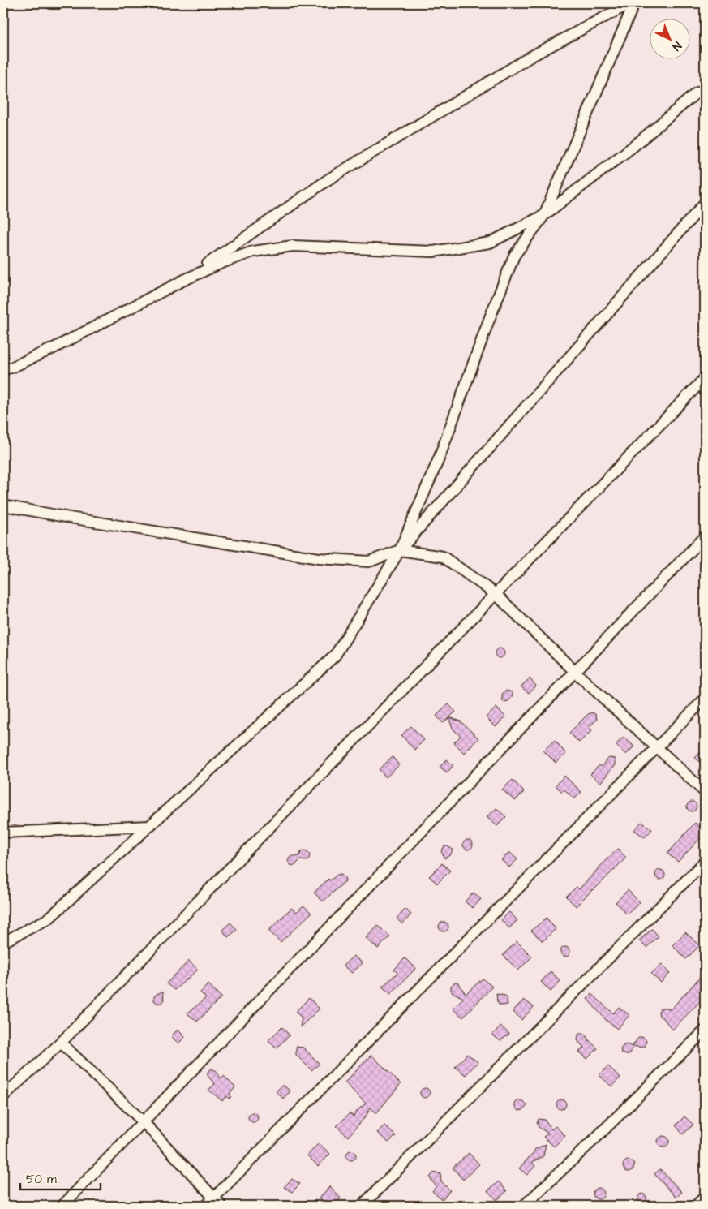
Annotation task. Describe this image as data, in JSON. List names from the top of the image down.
{
  "scale_bar": "50 m",
  "north": "bottom right"
}
